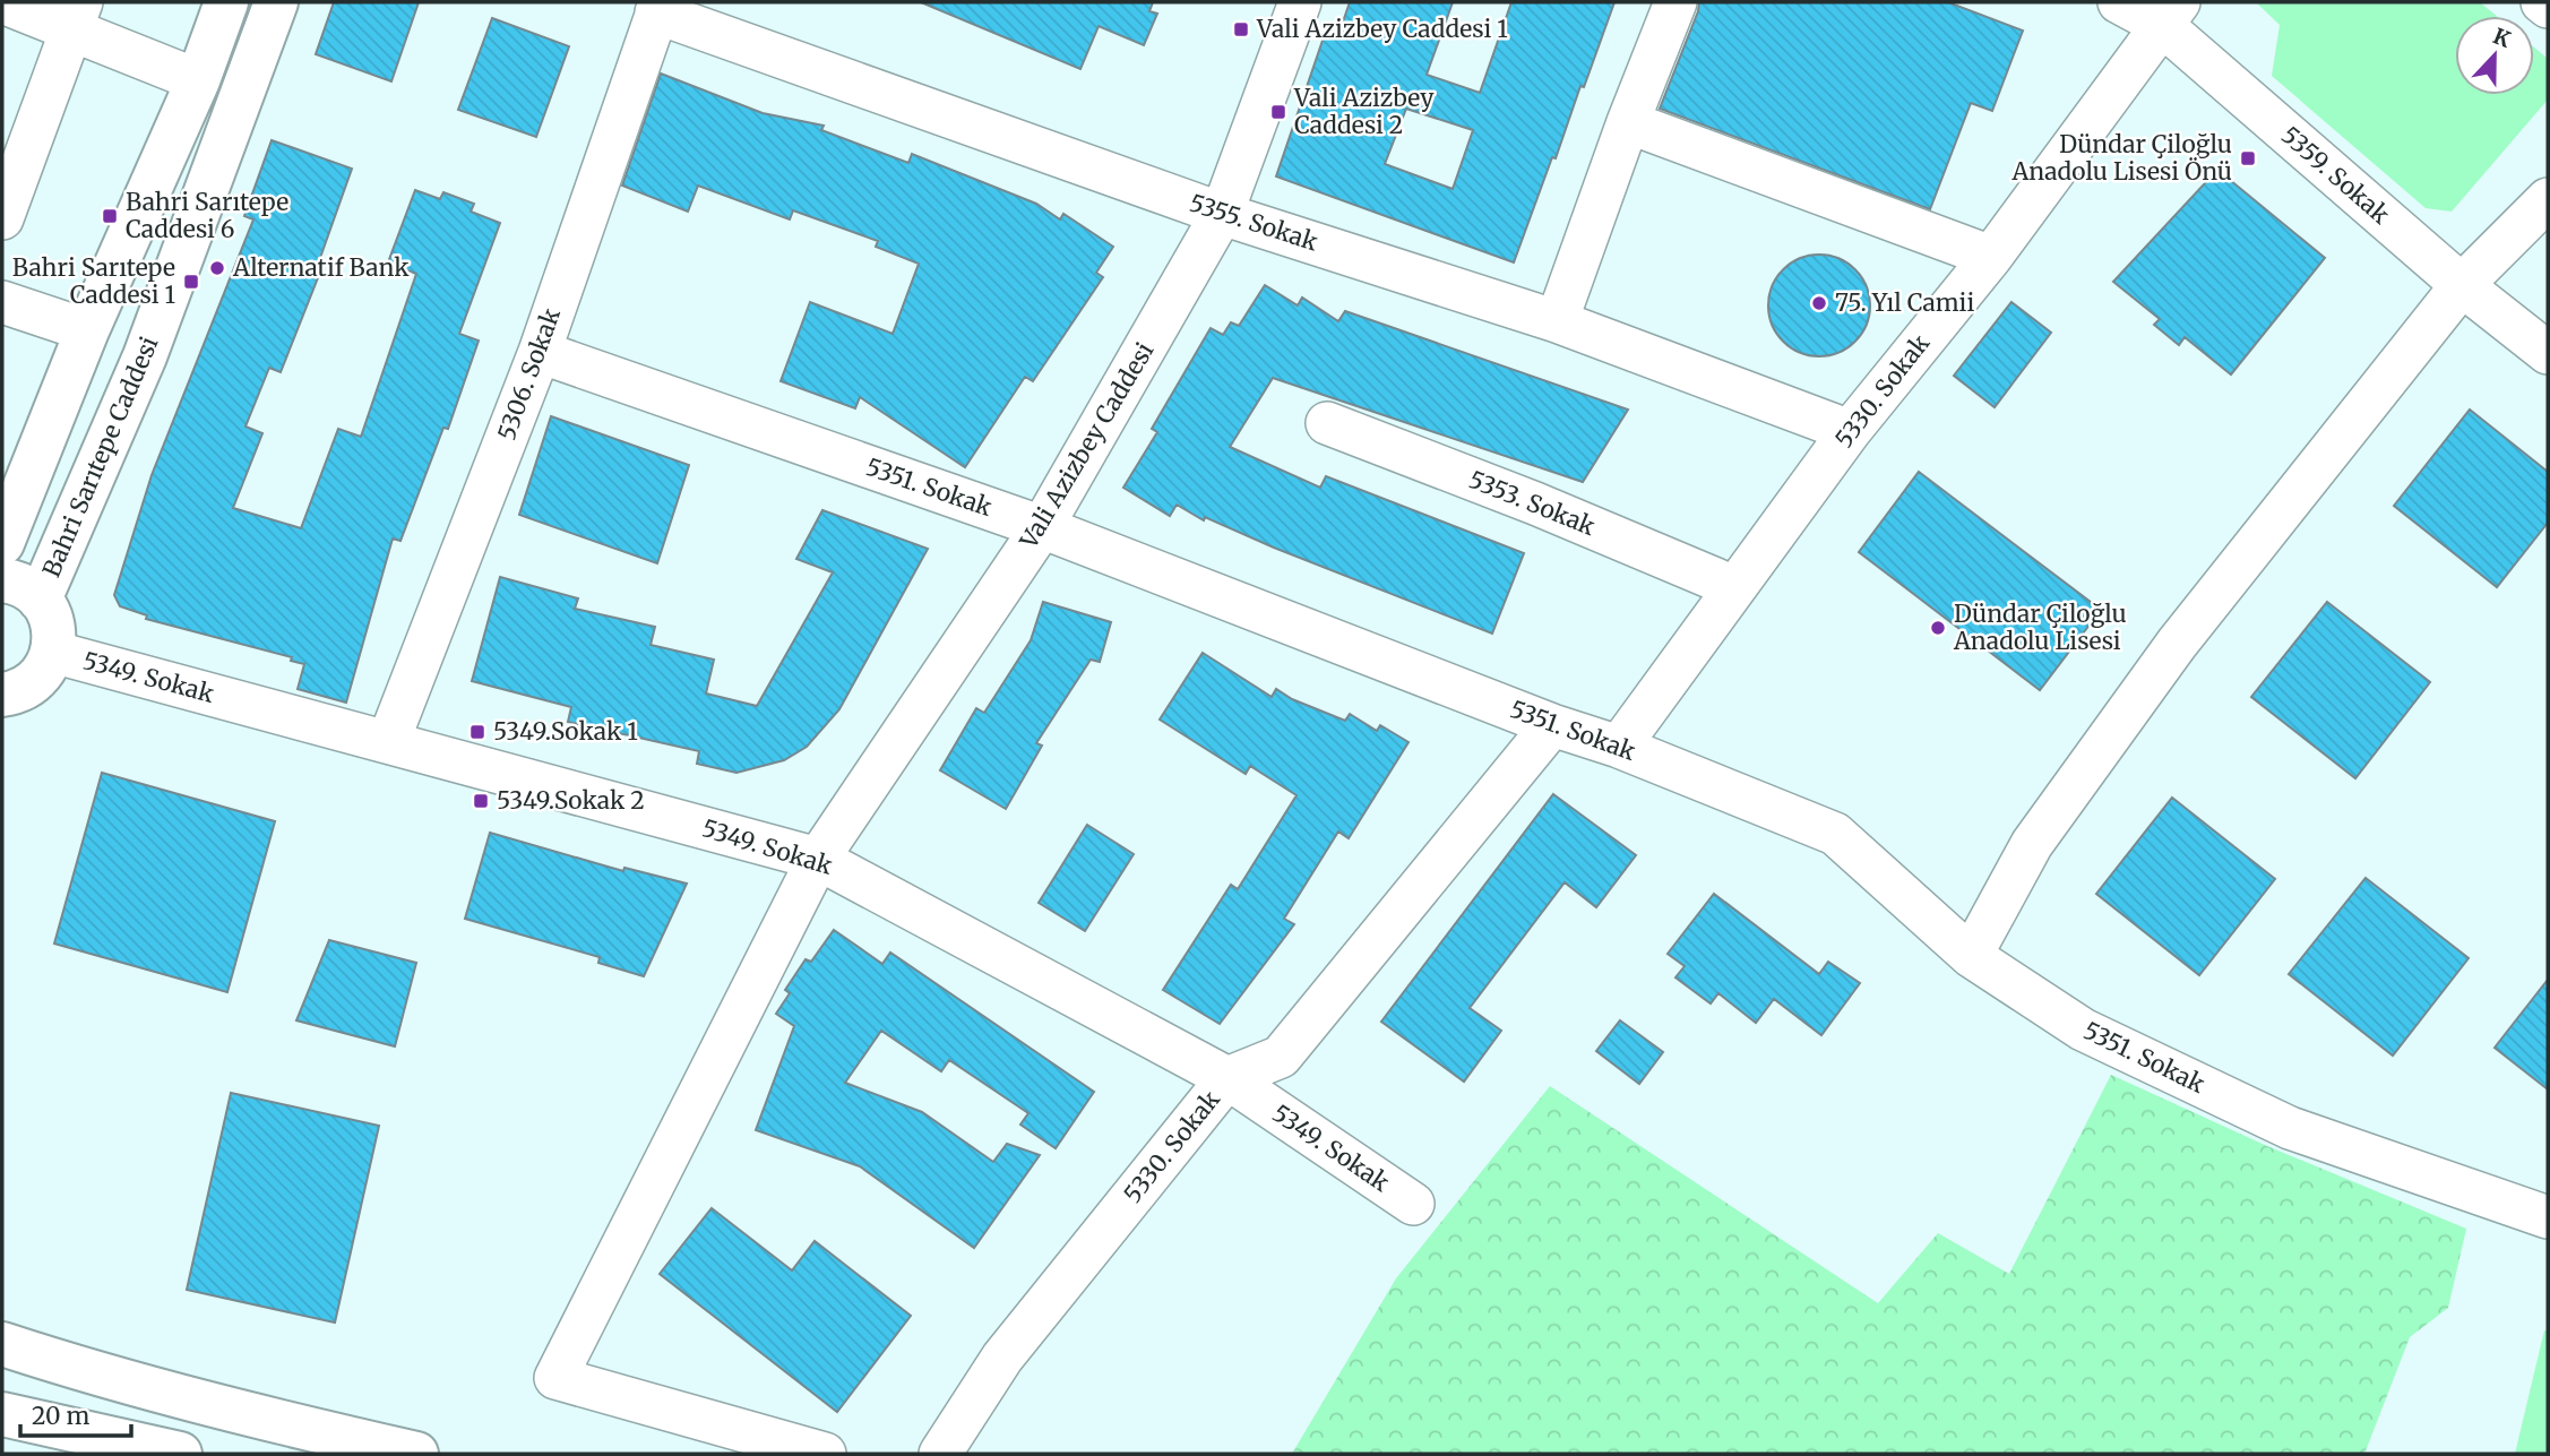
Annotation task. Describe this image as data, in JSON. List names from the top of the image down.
{
  "streets": {
    "main road": ["Bahri Sarıtepe Caddesi"],
    "street": [
      "5359. Sokak",
      "5355. Sokak",
      "5306. Sokak",
      "5330. Sokak",
      "Vali Azizbey Caddesi",
      "5351. Sokak",
      "5353. Sokak",
      "5349. Sokak"
    ]
  },
  "crossings": [
    ["5359. Sokak", "5330. Sokak"],
    ["5355. Sokak", "5306. Sokak"],
    ["5355. Sokak", "5330. Sokak"],
    ["5355. Sokak", "Vali Azizbey Caddesi"],
    ["5306. Sokak", "5351. Sokak"],
    ["5306. Sokak", "5349. Sokak"],
    ["5330. Sokak", "5351. Sokak"],
    ["5330. Sokak", "5353. Sokak"],
    ["5330. Sokak", "5349. Sokak"],
    ["Vali Azizbey Caddesi", "5351. Sokak"],
    ["Vali Azizbey Caddesi", "5349. Sokak"],
    ["Bahri Sarıtepe Caddesi", "5349. Sokak"]
  ],
  "places": {
    "transit": [
      "Vali Azizbey Caddesi 1",
      "Vali Azizbey Caddesi 2",
      "Dündar Çiloğlu Anadolu Lisesi Önü",
      "Bahri Sarıtepe Caddesi 6",
      "Bahri Sarıtepe Caddesi 1",
      "5349.Sokak 1",
      "5349.Sokak 2"
    ],
    "other": ["Alternatif Bank", "75. Yıl Camii", "Dündar Çiloğlu Anadolu Lisesi"]
  },
  "scale_bar": "20 m",
  "north": "top"
}
